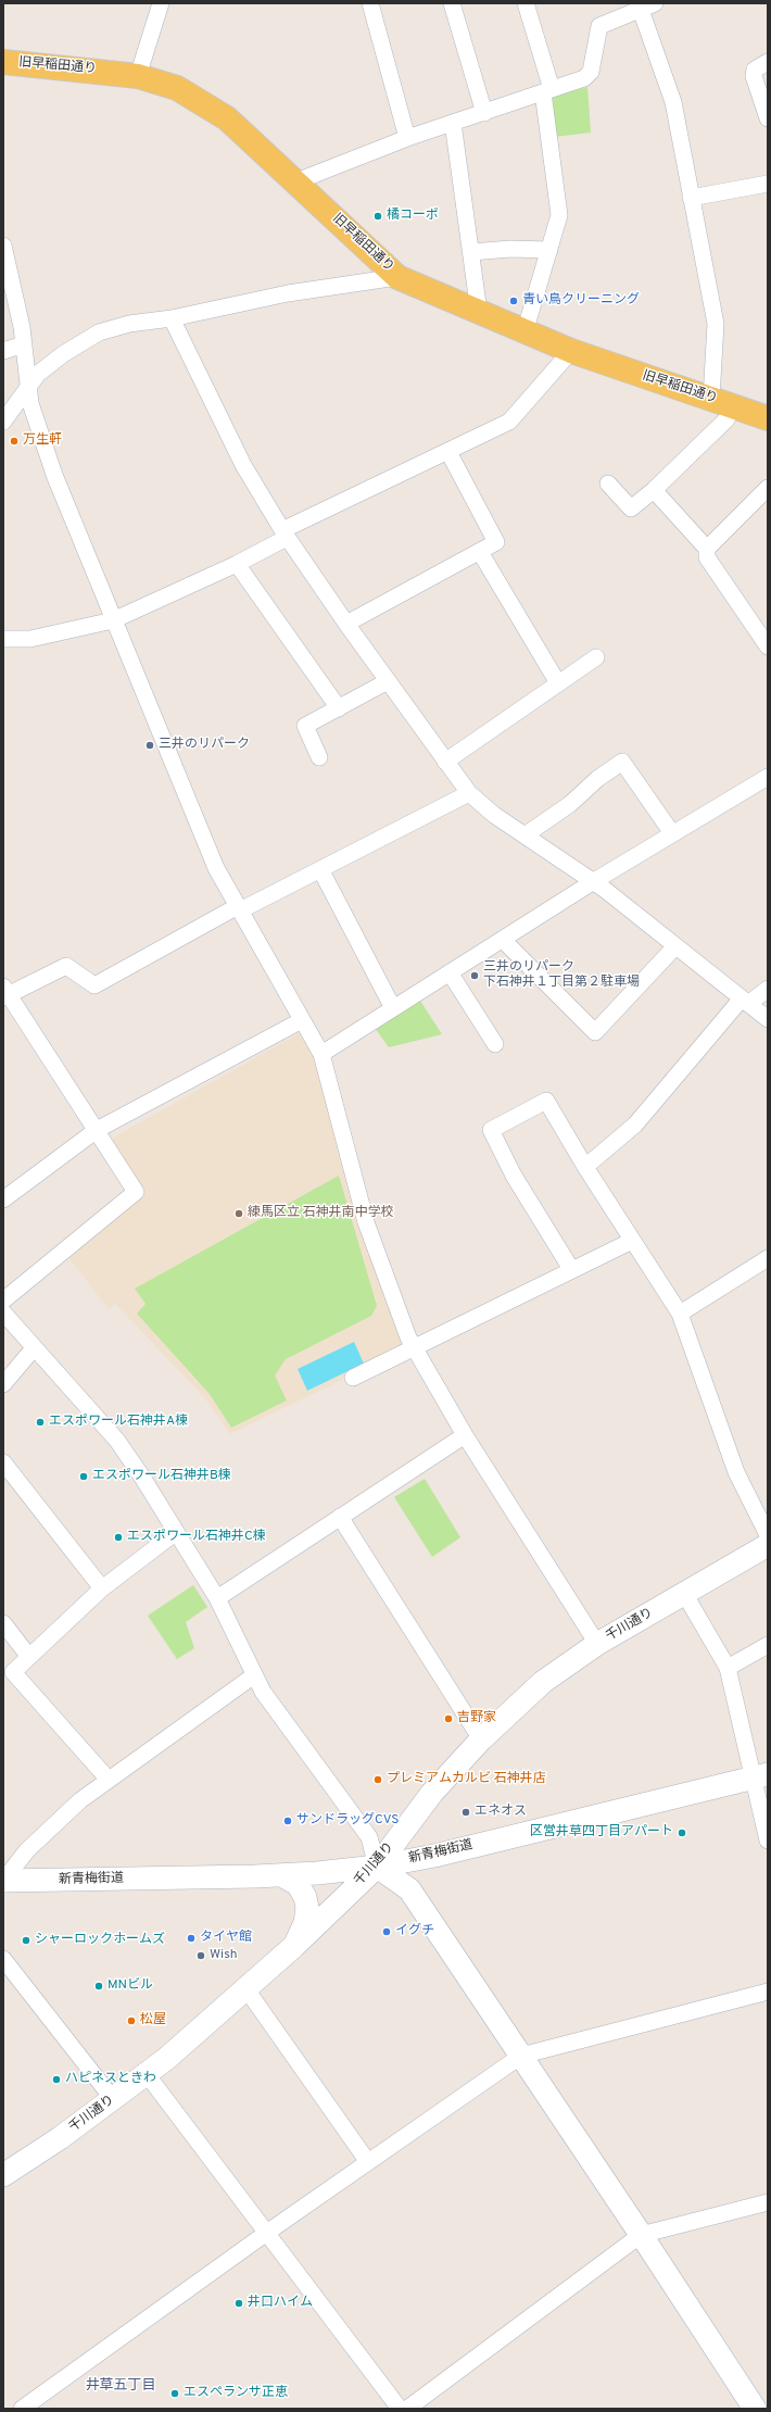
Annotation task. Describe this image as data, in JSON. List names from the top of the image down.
{
  "streets": {
    "main road": ["旧早稲田通り", "千川通り", "新青梅街道"]
  },
  "crossings": [
    ["千川通り", "新青梅街道"]
  ],
  "districts": ["井草五丁目"],
  "places": [
    "橘コーポ",
    "青い鳥クリーニング",
    "万生軒",
    "三井のリパーク",
    "三井のリパーク 下石神井１丁目第２駐車場",
    "練馬区立 石神井南中学校",
    "エスポワール石神井A棟",
    "エスポワール石神井B棟",
    "エスポワール石神井C棟",
    "吉野家",
    "プレミアムカルビ 石神井店",
    "エネオス",
    "サンドラッグCVS",
    "区営井草四丁目アパート",
    "イグチ",
    "タイヤ館",
    "シャーロックホームズ",
    "Wish",
    "MNビル",
    "松屋",
    "ハピネスときわ",
    "井口ハイム",
    "エスペランサ正恵"
  ]
}
